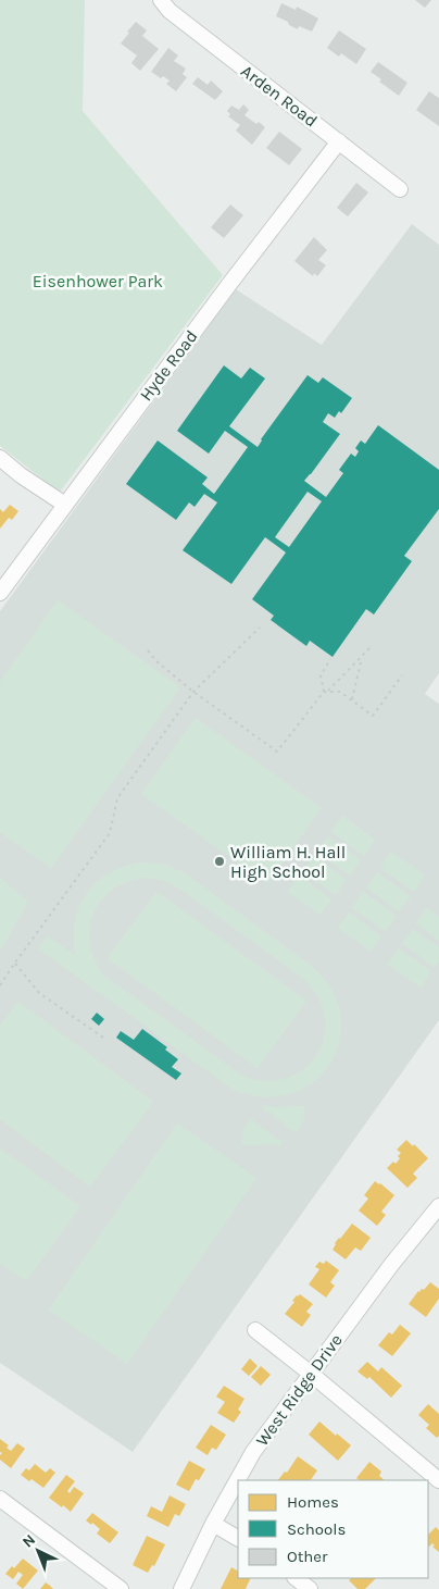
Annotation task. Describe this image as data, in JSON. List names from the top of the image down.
{
  "streets": {
    "street": ["Arden Road", "Hyde Road", "West Ridge Drive"]
  },
  "crossings": [
    ["Arden Road", "Hyde Road"]
  ],
  "parks": ["Eisenhower Park"],
  "places": ["William H. Hall High School"],
  "legend": ["Homes", "Schools", "Other"],
  "north": "top left"
}
